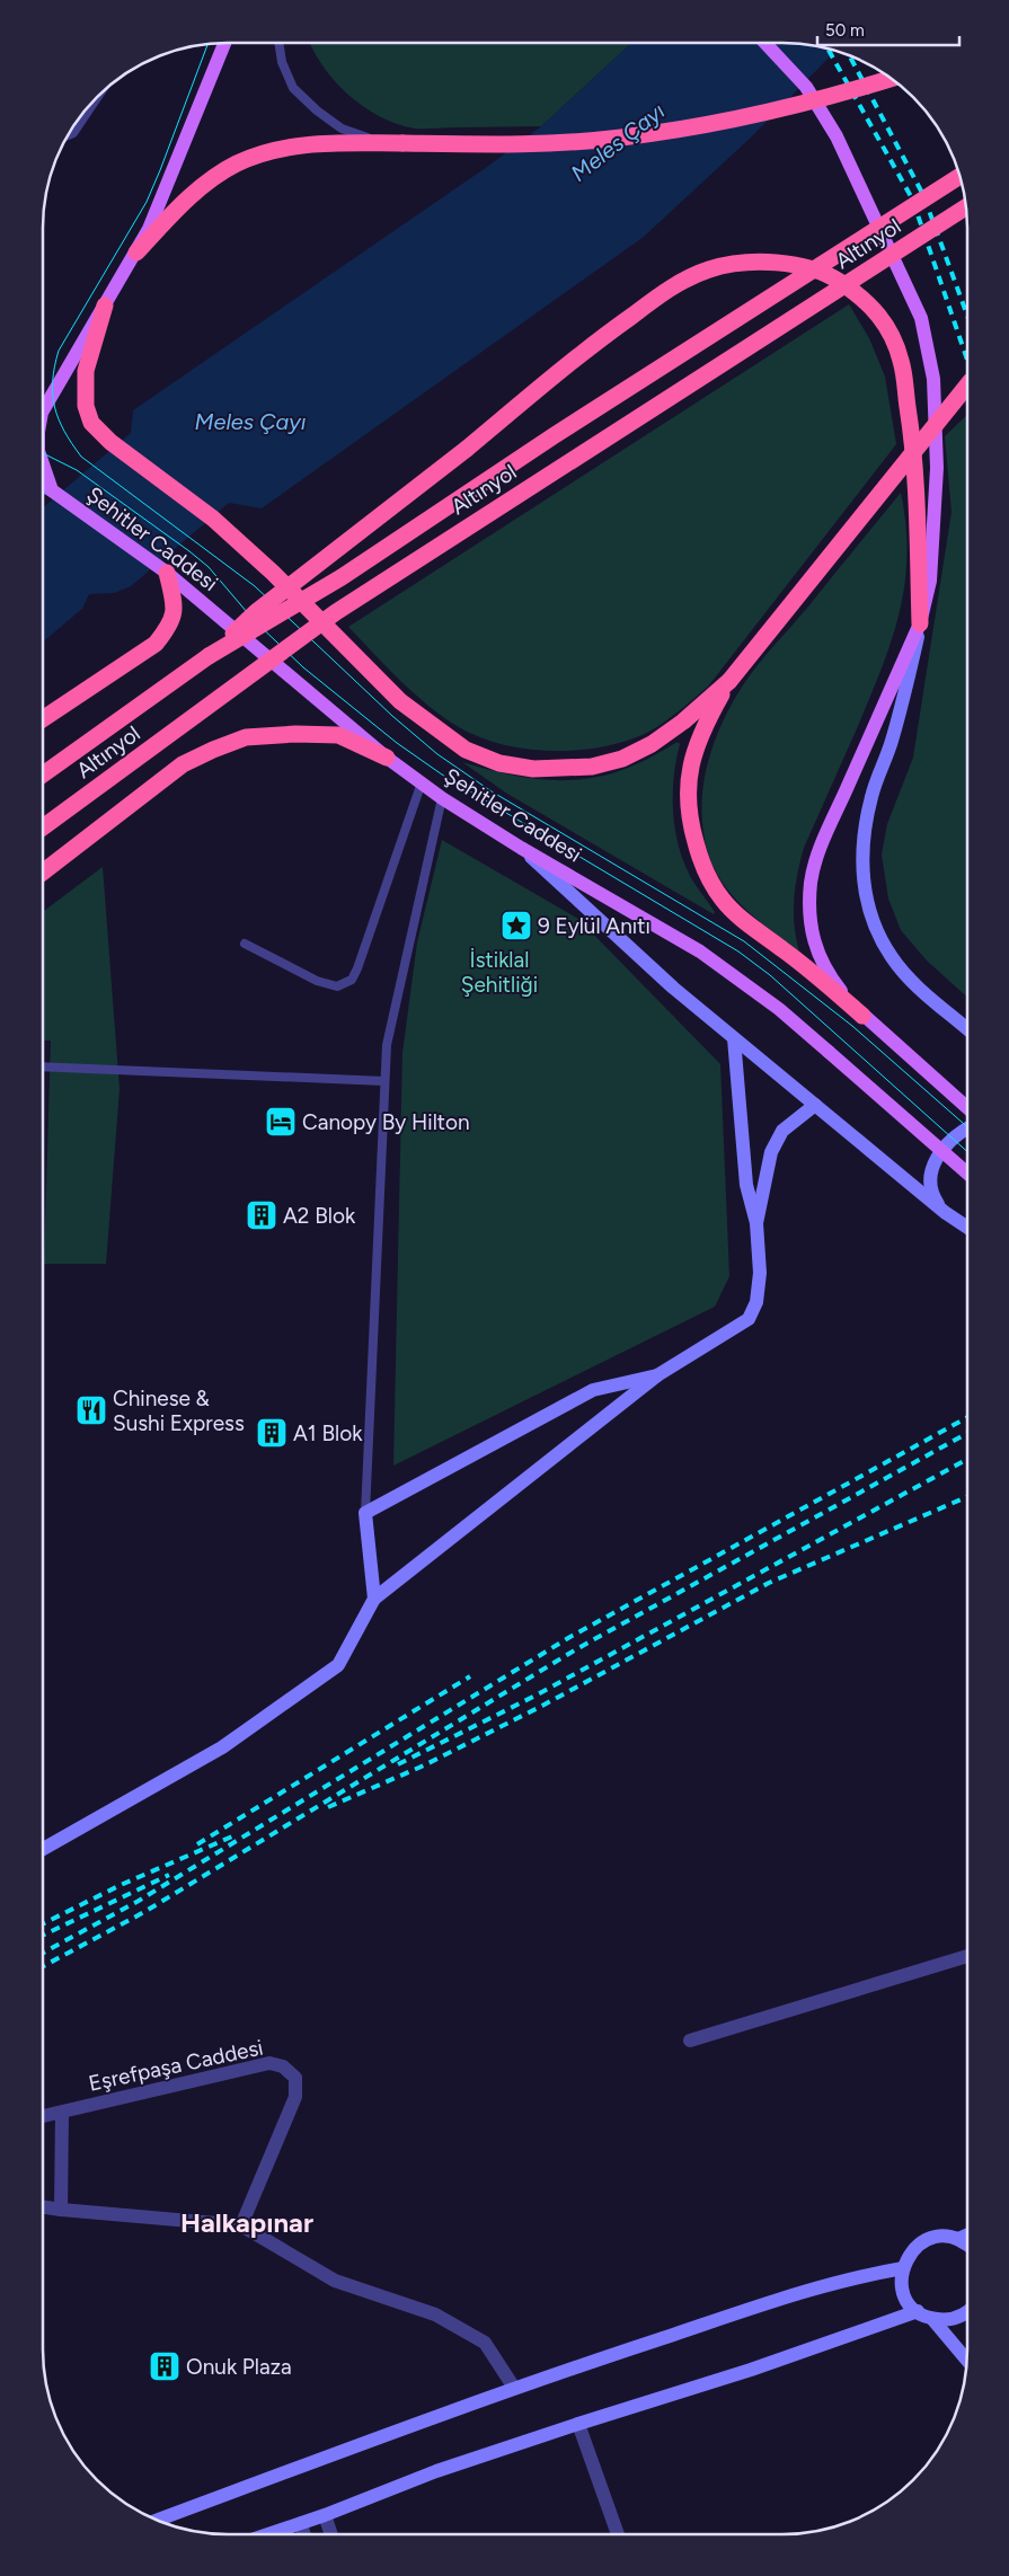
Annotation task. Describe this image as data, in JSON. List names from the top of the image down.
{
  "streets": {
    "highway": ["Altınyol"],
    "main road": ["Şehitler Caddesi"],
    "street": ["Eşrefpaşa Caddesi"]
  },
  "districts": ["Halkapınar"],
  "water": ["Meles Çayı"],
  "parks": ["İstiklal Şehitliği"],
  "places": {
    "place": ["9 Eylül Anıtı"],
    "hotel": ["Canopy By Hilton"],
    "building": ["A2 Blok", "A1 Blok", "Onuk Plaza"],
    "restaurant": ["Chinese & Sushi Express"]
  },
  "scale_bar": "50 m"
}
